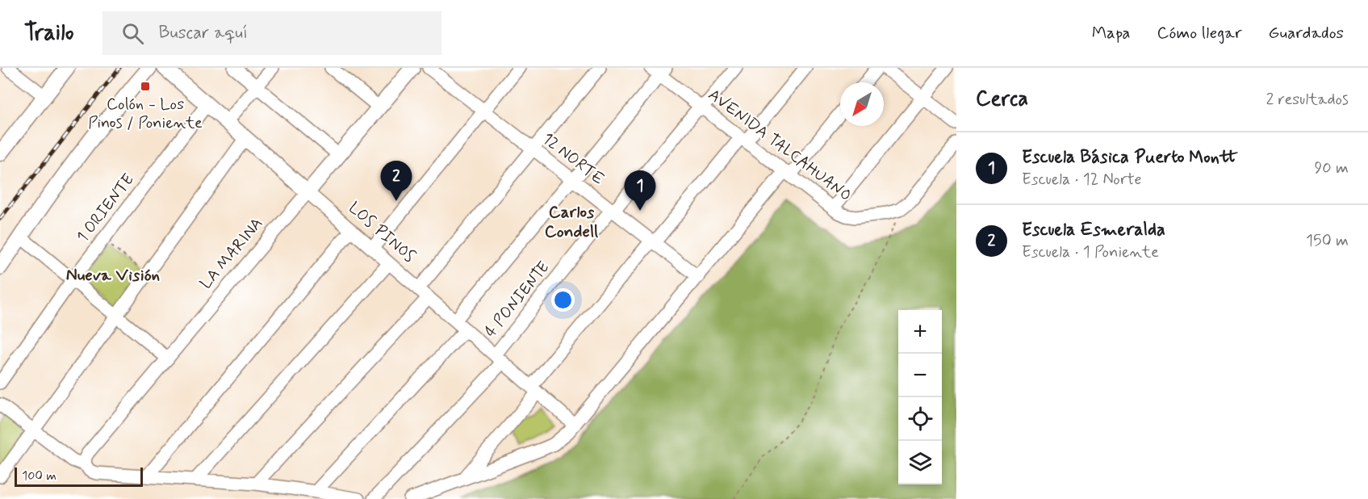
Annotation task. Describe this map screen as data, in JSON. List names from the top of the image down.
{
  "streets": {
    "main road": ["LOS PINOS", "LA MARINA"],
    "street": [
      "AVENIDA TALCAHUANO",
      "12 NORTE",
      "1 ORIENTE",
      "4 PONIENTE"
    ]
  },
  "crossings": [
    ["AVENIDA TALCAHUANO", "4 PONIENTE"],
    ["12 NORTE", "4 PONIENTE"],
    ["1 ORIENTE", "LOS PINOS"],
    ["LOS PINOS", "LA MARINA"],
    ["LOS PINOS", "4 PONIENTE"]
  ],
  "districts": ["Carlos Condell", "Nueva Visión"],
  "places": {
    "transit": ["Colón - Los Pinos / Poniente"]
  },
  "scale_bar": "100 m",
  "north": "bottom left",
  "page": {
    "header": "Trailo",
    "search": "Buscar aquí",
    "nav": ["Mapa", "Cómo llegar", "Guardados"],
    "heading": ["Cerca", "2 resultados"],
    "list": [
      {
        "mark": "1",
        "name": "Escuela Básica Puerto Montt",
        "note": "Escuela · 12 Norte",
        "value": "90 m"
      },
      {
        "mark": "2",
        "name": "Escuela Esmeralda",
        "note": "Escuela · 1 Poniente",
        "value": "150 m"
      }
    ],
    "pins": ["2", "1"],
    "map_buttons": ["+", "−"],
    "scale": "100 m"
  }
}
